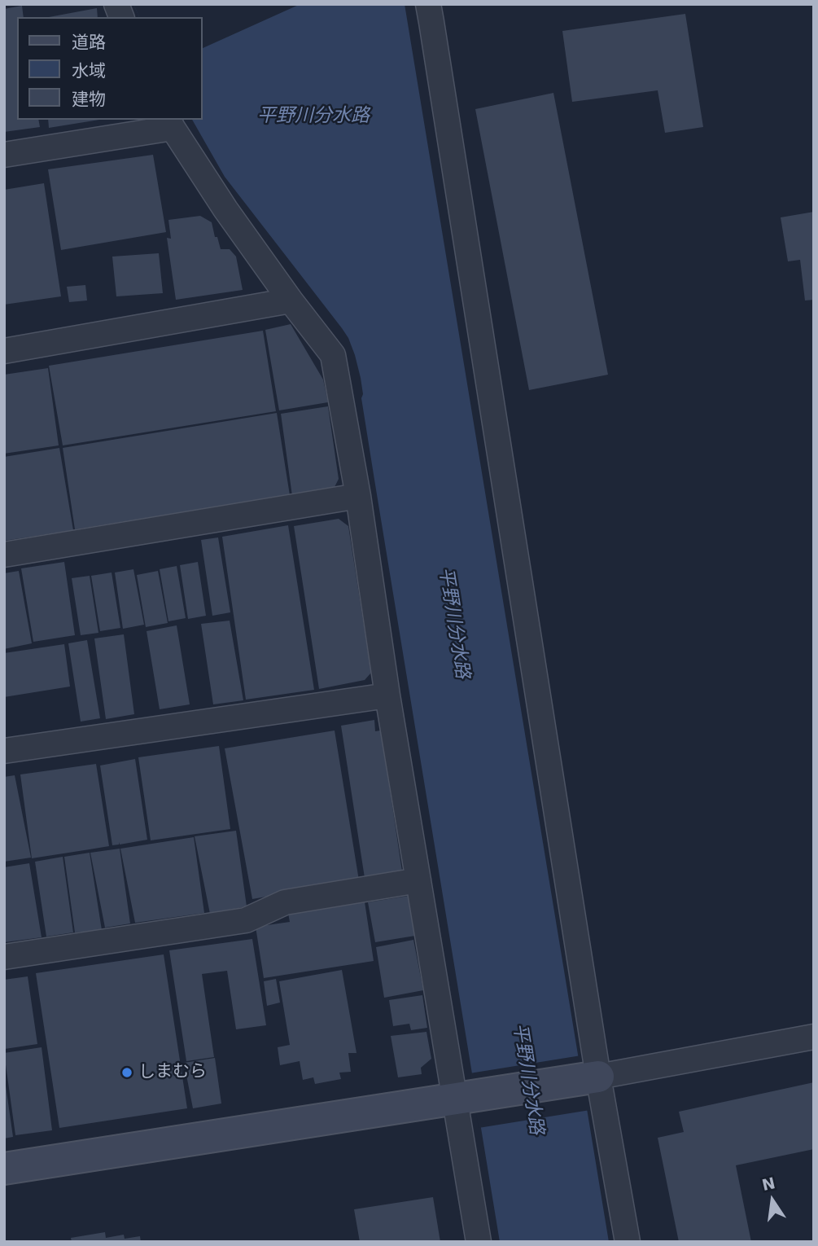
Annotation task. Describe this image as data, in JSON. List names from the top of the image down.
{
  "water": ["平野川分水路"],
  "places": ["しまむら"],
  "legend": ["道路", "水域", "建物"],
  "north": "top"
}
